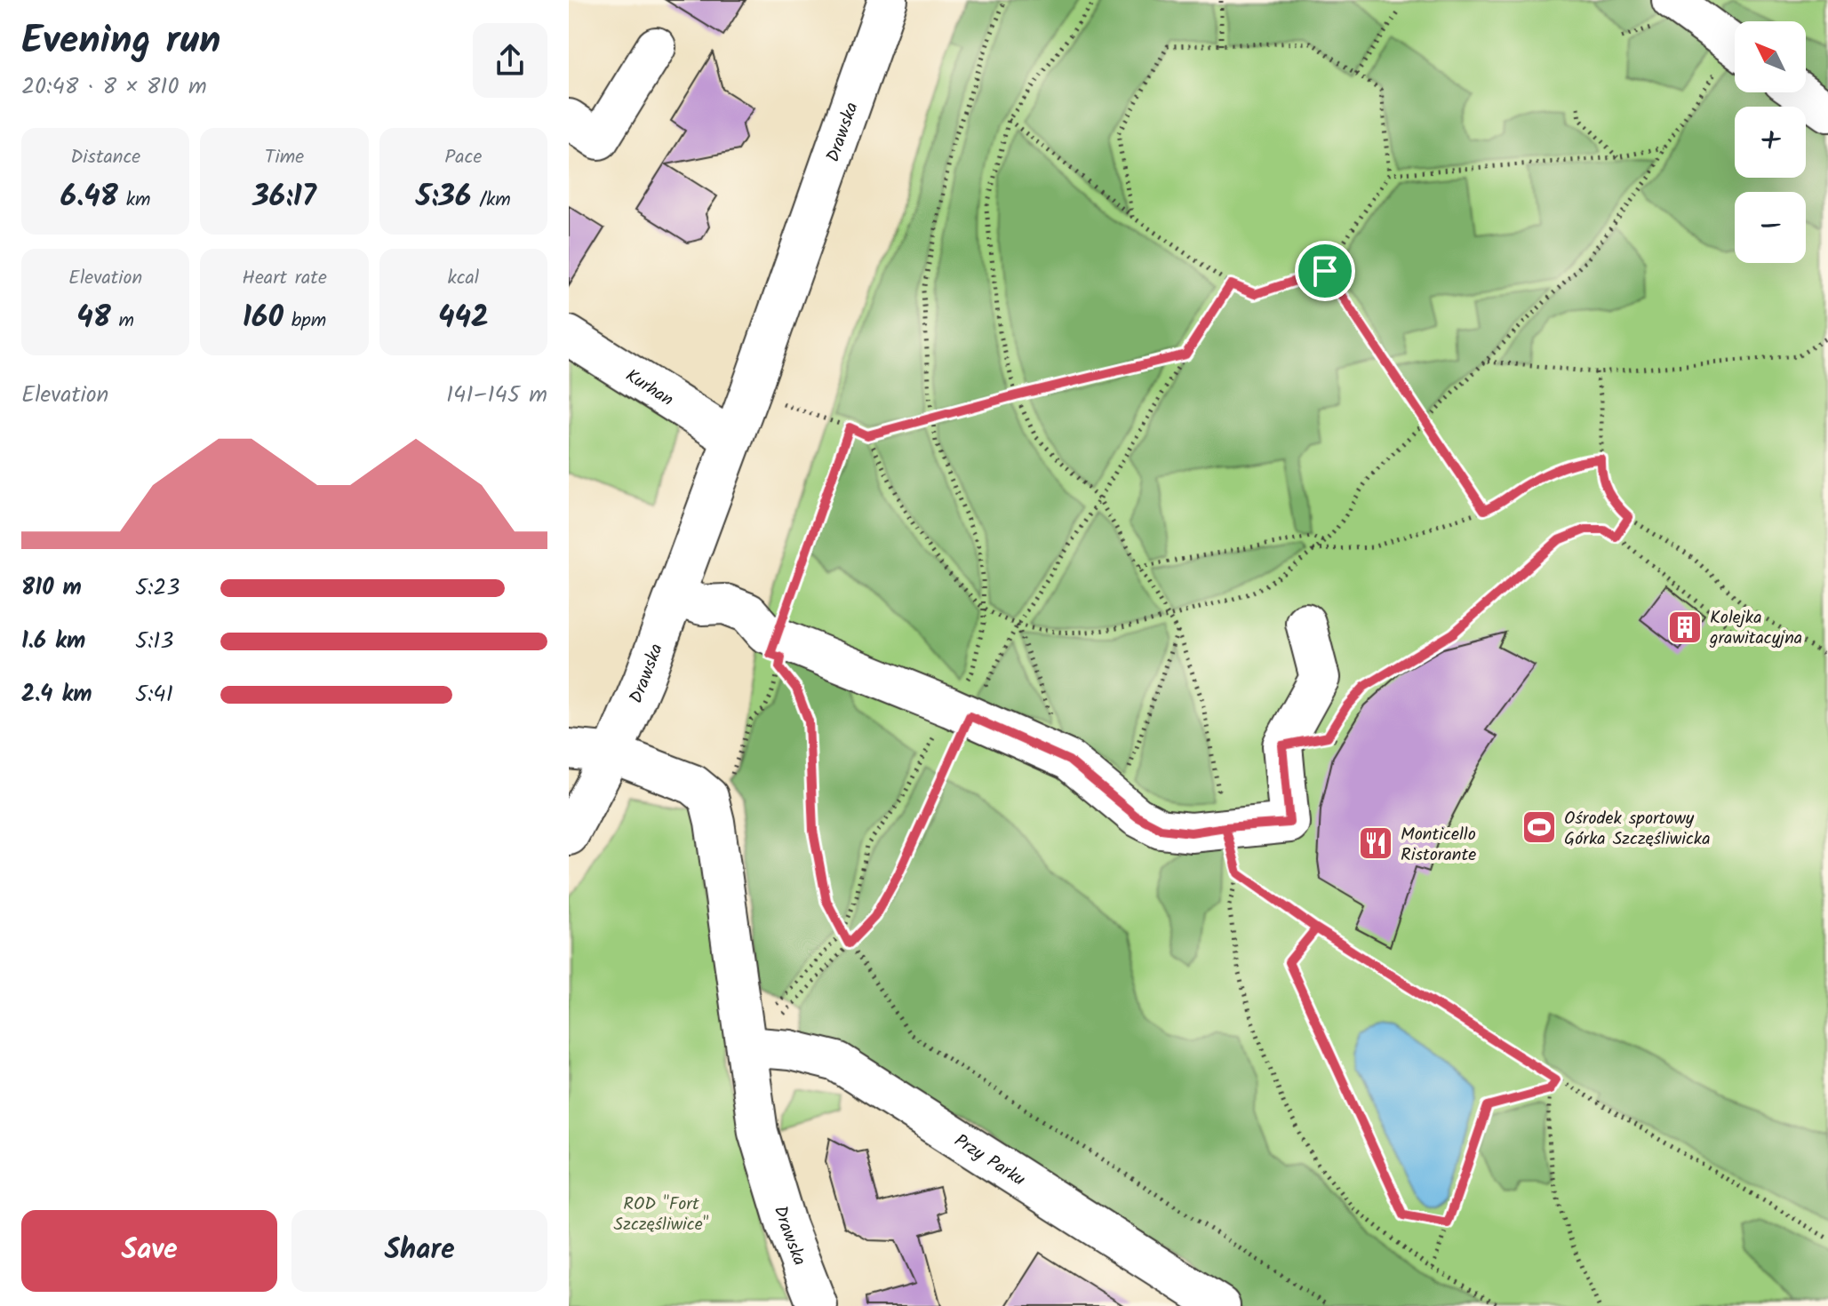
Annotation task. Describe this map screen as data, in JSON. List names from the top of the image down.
{
  "streets": {
    "street": ["Drawska", "Kurhan", "Przy Parku"]
  },
  "crossings": [
    ["Drawska", "Kurhan"],
    ["Drawska", "Przy Parku"]
  ],
  "parks": ["ROD \"Fort Szczęśliwice\""],
  "places": {
    "building": ["Kolejka grawitacyjna"],
    "sports": ["Ośrodek sportowy Górka Szczęśliwicka"],
    "restaurant": ["Monticello Ristorante"]
  },
  "north": "top left",
  "page": {
    "heading": ["Evening run", "20:48 · 8 × 810 m"],
    "map_buttons": ["+", "−"],
    "stats": [
      ["Distance", "6.48 km"],
      ["Time", "36:17"],
      ["Pace", "5:36 /km"],
      ["Elevation", "48 m"],
      ["Heart rate", "160 bpm"],
      ["kcal", "442"]
    ],
    "chart": ["Elevation", "141–145 m"],
    "list": [
      {
        "name": "810 m",
        "note": "5:23"
      },
      {
        "name": "1.6 km",
        "note": "5:13"
      },
      {
        "name": "2.4 km",
        "note": "5:41"
      }
    ],
    "buttons": ["Save", "Share"]
  }
}
